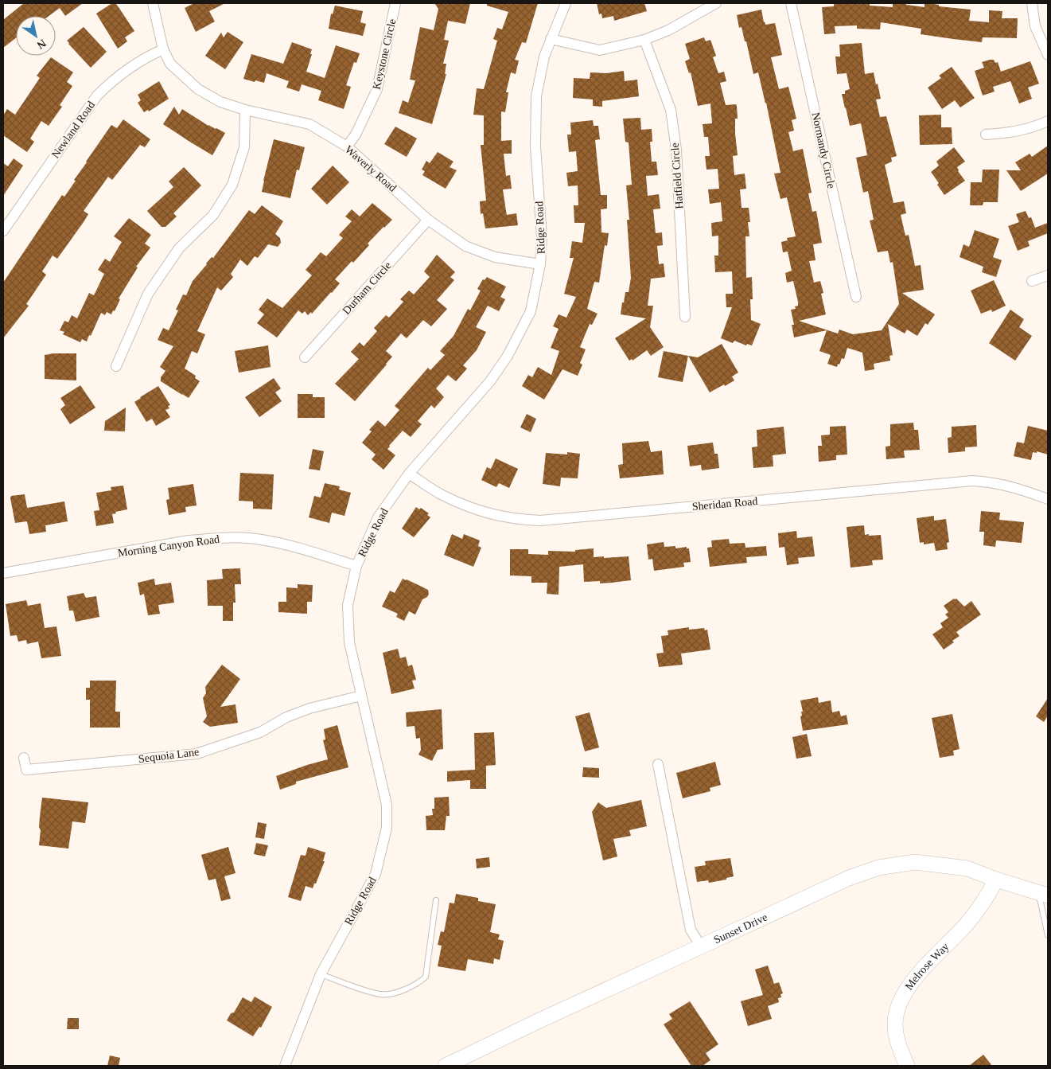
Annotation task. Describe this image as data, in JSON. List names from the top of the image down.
{
  "streets": {
    "main road": ["Sunset Drive", "Melrose Way"],
    "street": [
      "Keystone Circle",
      "Newland Road",
      "Normandy Circle",
      "Waverly Road",
      "Hatfield Circle",
      "Ridge Road",
      "Durham Circle",
      "Sheridan Road",
      "Morning Canyon Road",
      "Sequoia Lane"
    ]
  },
  "crossings": [
    ["Keystone Circle", "Waverly Road"],
    ["Newland Road", "Waverly Road"],
    ["Waverly Road", "Ridge Road"],
    ["Waverly Road", "Durham Circle"],
    ["Ridge Road", "Sheridan Road"],
    ["Ridge Road", "Morning Canyon Road"],
    ["Ridge Road", "Sequoia Lane"],
    ["Sunset Drive", "Melrose Way"]
  ],
  "north": "bottom right"
}
